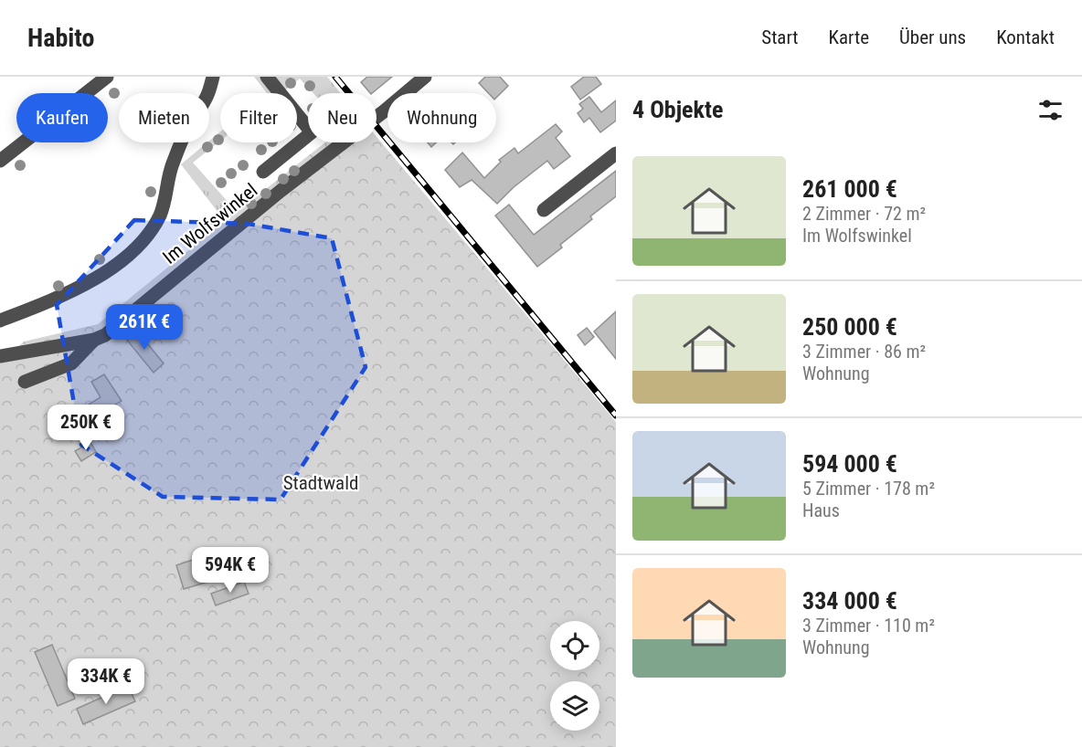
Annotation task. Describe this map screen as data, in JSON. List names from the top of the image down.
{
  "streets": {
    "street": ["Im Wolfswinkel"]
  },
  "parks": ["Stadtwald"],
  "page": {
    "header": "Habito",
    "nav": [
      "Start",
      "Karte",
      "Über uns",
      "Kontakt"
    ],
    "heading": "4 Objekte",
    "chip": [
      "Kaufen",
      "Mieten",
      "Filter",
      "Neu",
      "Wohnung"
    ],
    "list": [
      {
        "name": "261 000 €",
        "note": "2 Zimmer · 72 m² · Im Wolfswinkel"
      },
      {
        "name": "250 000 €",
        "note": "3 Zimmer · 86 m² · Wohnung"
      },
      {
        "name": "594 000 €",
        "note": "5 Zimmer · 178 m² · Haus"
      },
      {
        "name": "334 000 €",
        "note": "3 Zimmer · 110 m² · Wohnung"
      }
    ],
    "price": [
      "261K €",
      "250K €",
      "594K €",
      "334K €"
    ]
  }
}
